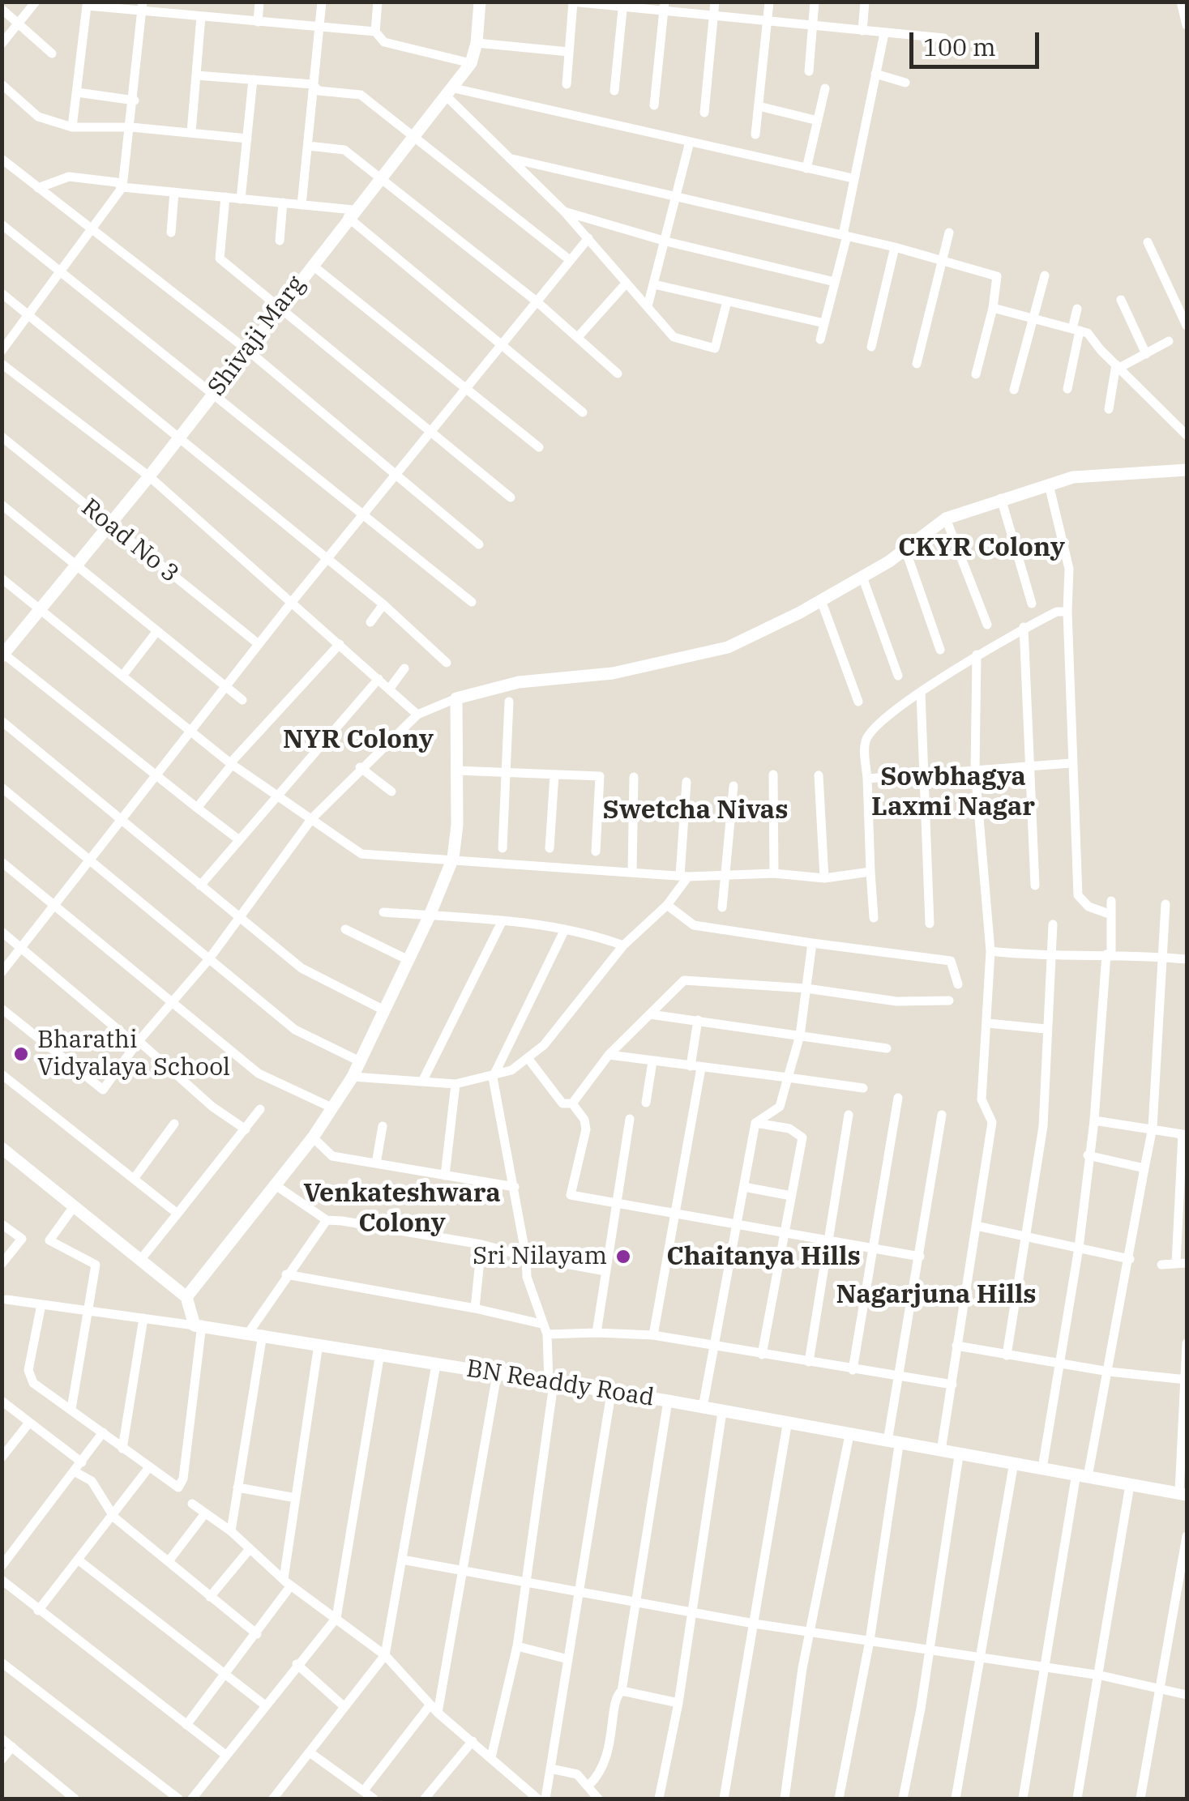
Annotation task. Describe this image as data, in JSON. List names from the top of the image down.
{
  "streets": {
    "street": ["Shivaji Marg", "Road No 3", "BN Readdy Road"]
  },
  "crossings": [
    ["Shivaji Marg", "Road No 3"]
  ],
  "districts": [
    "CKYR Colony",
    "NYR Colony",
    "Sowbhagya Laxmi Nagar",
    "Swetcha Nivas",
    "Venkateshwara Colony",
    "Chaitanya Hills",
    "Nagarjuna Hills"
  ],
  "places": ["Bharathi Vidyalaya School", "Sri Nilayam"],
  "scale_bar": "100 m"
}
